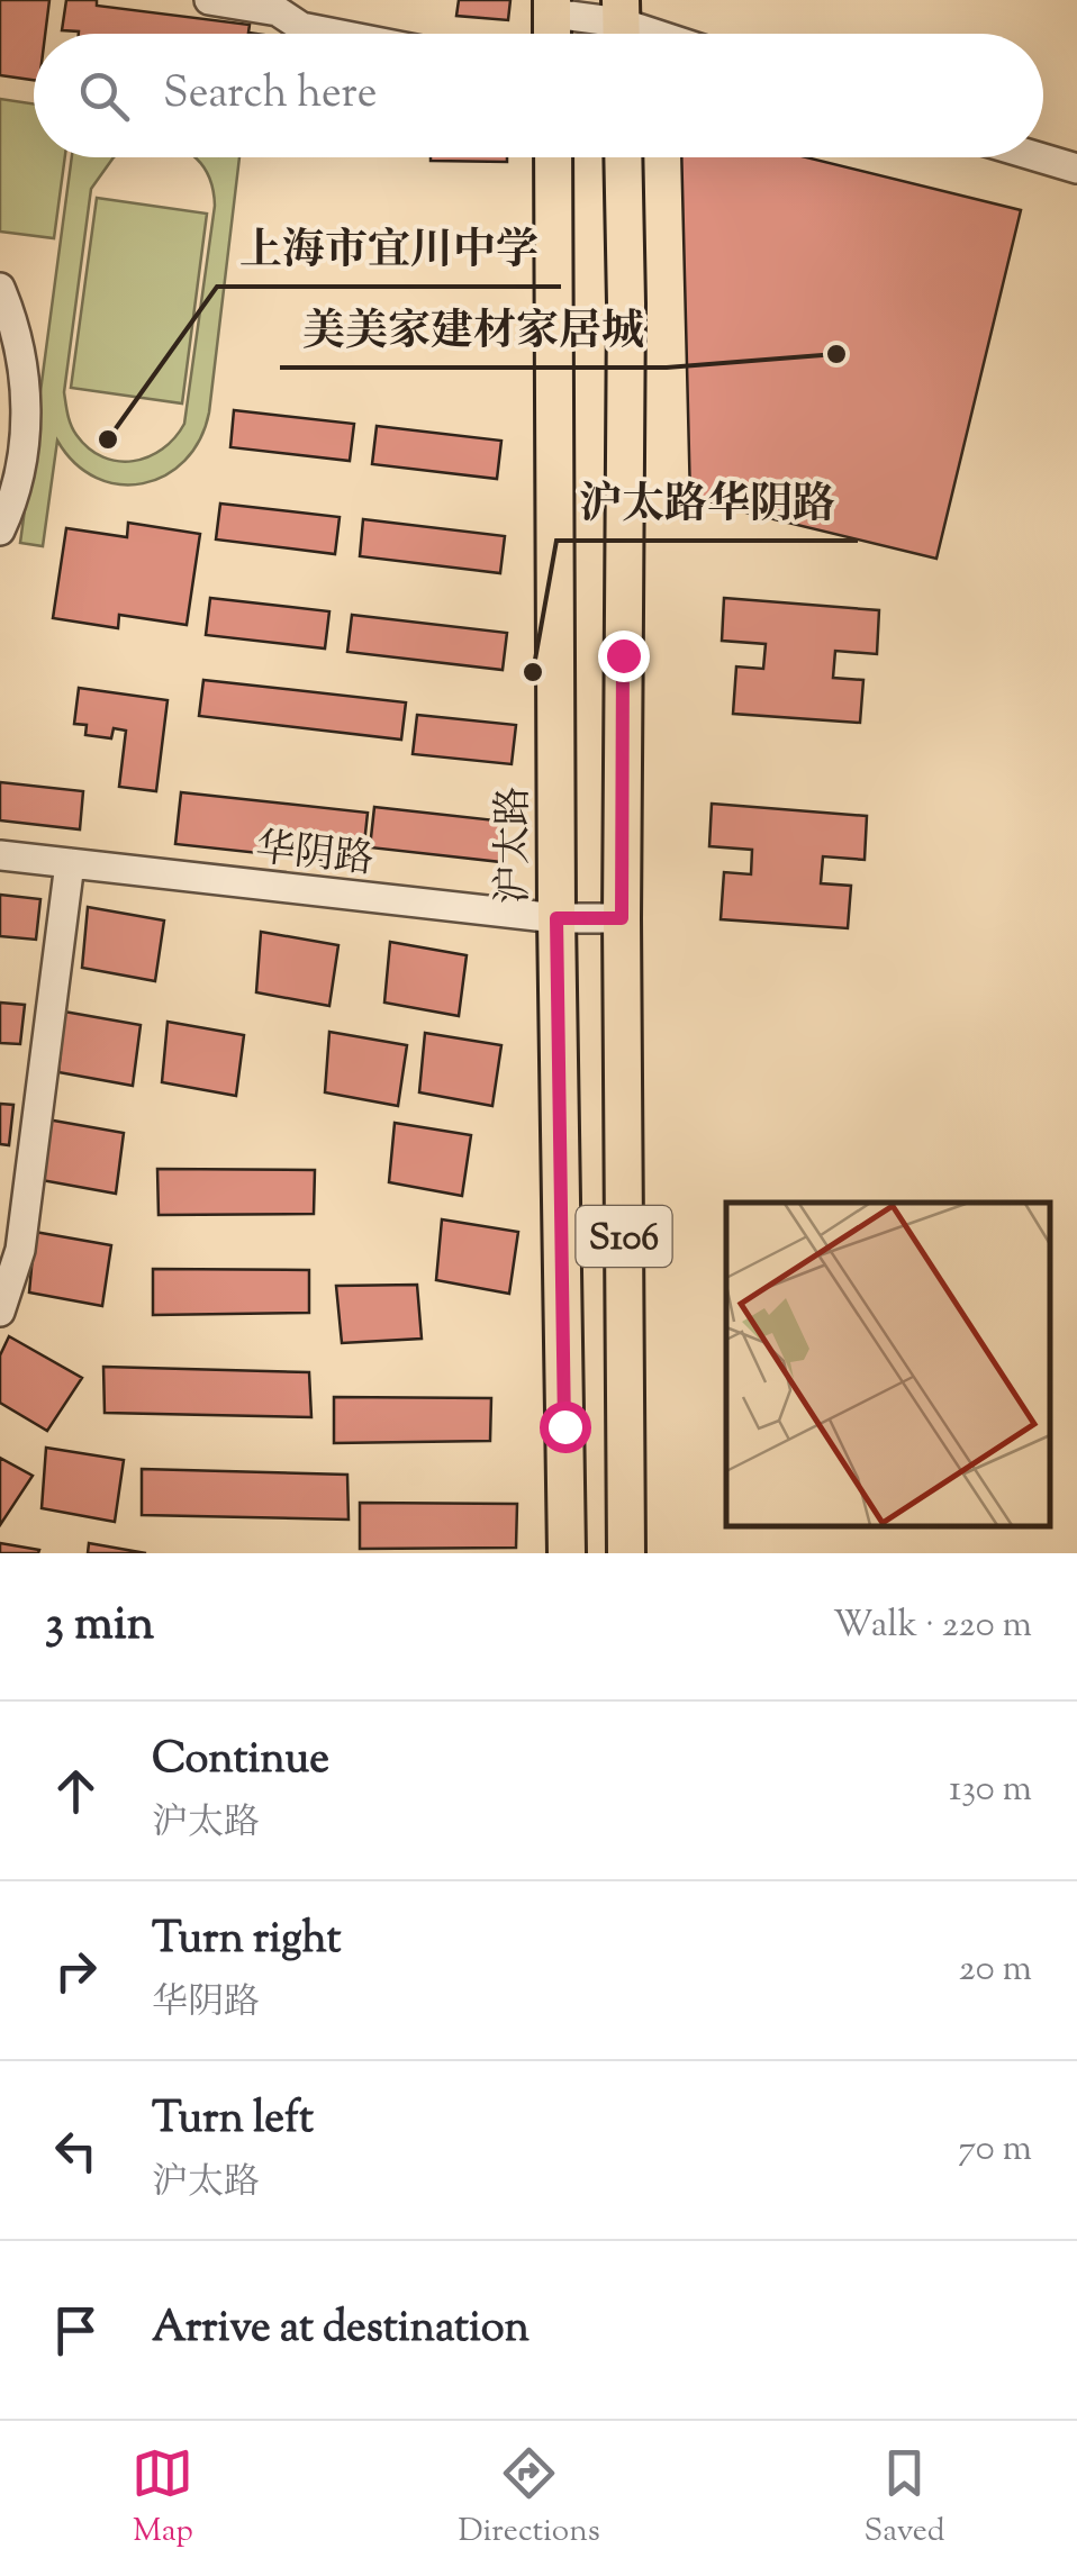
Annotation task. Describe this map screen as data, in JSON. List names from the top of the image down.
{
  "streets": {
    "main road": ["沪太路", "S106"],
    "street": ["华阴路"]
  },
  "crossings": [
    ["沪太路", "华阴路"],
    ["华阴路", "S106"]
  ],
  "places": ["美美家建材家居城", "上海市宜川中学", "沪太路华阴路"],
  "page": {
    "search": "Search here",
    "heading": ["3 min", "Walk · 220 m"],
    "list": [
      ["Continue", "沪太路", "130 m"],
      ["Turn right", "华阴路", "20 m"],
      ["Turn left", "沪太路", "70 m"],
      "Arrive at destination"
    ],
    "nav": ["Map", "Directions", "Saved"]
  }
}
